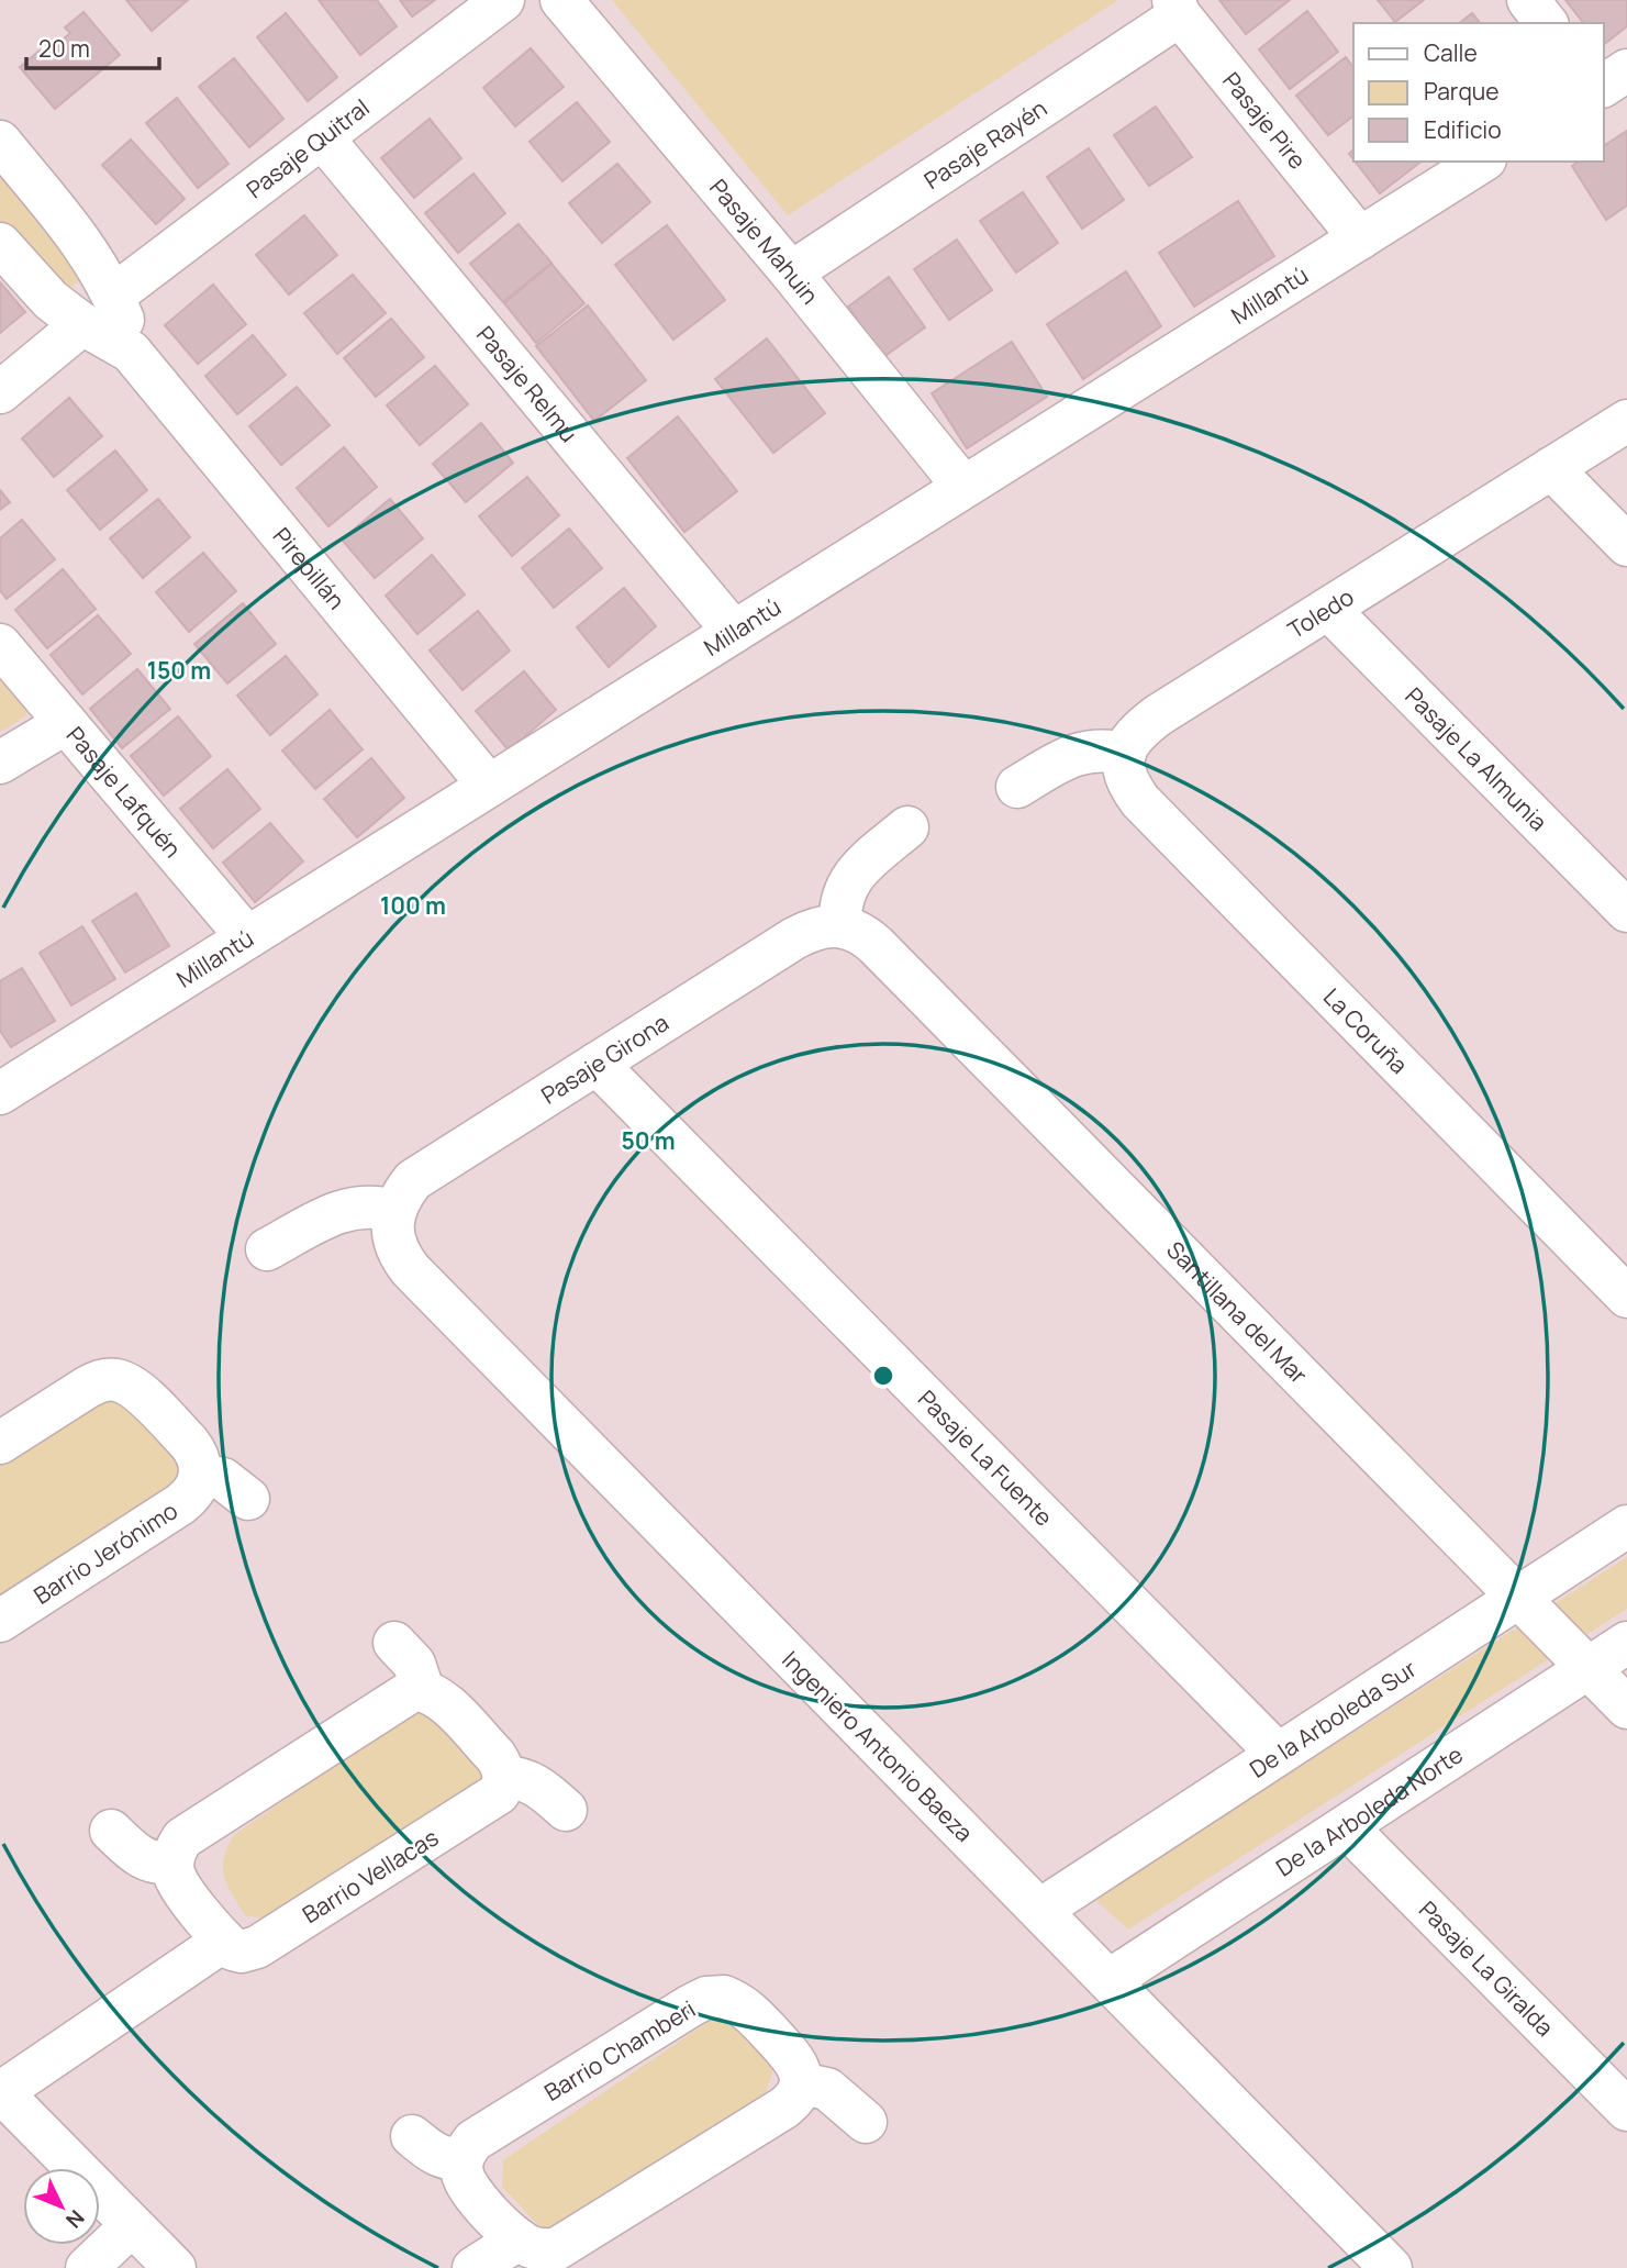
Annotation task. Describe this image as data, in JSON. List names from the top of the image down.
{
  "streets": {
    "street": [
      "Pasaje Pire",
      "Pasaje Rayén",
      "Pasaje Quitral",
      "Pasaje Mahuin",
      "Millantú",
      "Pasaje Relmu",
      "Pirepillán",
      "Toledo",
      "Pasaje La Almunia",
      "Pasaje Lafquén",
      "La Coruña",
      "Pasaje Girona",
      "Santillana del Mar",
      "Pasaje La Fuente",
      "Barrio Jerónimo",
      "De la Arboleda Sur",
      "Ingeniero Antonio Baeza",
      "De la Arboleda Norte",
      "Barrio Vellacas",
      "Pasaje La Giralda",
      "Barrio Chamberi"
    ]
  },
  "crossings": [
    ["Pasaje Pire", "Pasaje Rayén"],
    ["Pasaje Pire", "Millantú"],
    ["Pasaje Rayén", "Pasaje Mahuin"],
    ["Pasaje Quitral", "Pasaje Relmu"],
    ["Pasaje Quitral", "Pirepillán"],
    ["Pasaje Mahuin", "Millantú"],
    ["Millantú", "Pasaje Relmu"],
    ["Millantú", "Pirepillán"],
    ["Millantú", "Pasaje Lafquén"],
    ["Toledo", "Pasaje La Almunia"],
    ["Toledo", "La Coruña"],
    ["Pasaje Girona", "Santillana del Mar"],
    ["Pasaje Girona", "Pasaje La Fuente"],
    ["Pasaje Girona", "Ingeniero Antonio Baeza"],
    ["Santillana del Mar", "De la Arboleda Sur"],
    ["Santillana del Mar", "De la Arboleda Norte"],
    ["Pasaje La Fuente", "De la Arboleda Sur"],
    ["De la Arboleda Sur", "Ingeniero Antonio Baeza"],
    ["Ingeniero Antonio Baeza", "De la Arboleda Norte"],
    ["De la Arboleda Norte", "Pasaje La Giralda"]
  ],
  "legend": ["Calle", "Parque", "Edificio"],
  "scale_bar": "20 m",
  "north": "bottom right",
  "rings": ["150 m", "100 m", "50 m"]
}
